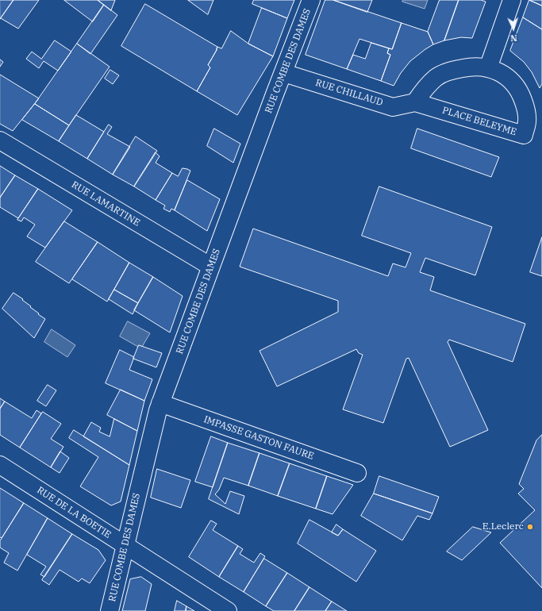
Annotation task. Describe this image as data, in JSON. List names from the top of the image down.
{
  "streets": {
    "street": [
      "RUE COMBE DES DAMES",
      "RUE CHILLAUD",
      "PLACE BELEYME",
      "RUE LAMARTINE",
      "IMPASSE GASTON FAURE",
      "RUE DE LA BOETIE"
    ]
  },
  "crossings": [
    ["RUE COMBE DES DAMES", "RUE CHILLAUD"],
    ["RUE COMBE DES DAMES", "RUE LAMARTINE"],
    ["RUE COMBE DES DAMES", "IMPASSE GASTON FAURE"],
    ["RUE COMBE DES DAMES", "RUE DE LA BOETIE"],
    ["RUE CHILLAUD", "PLACE BELEYME"]
  ],
  "places": ["E.Leclerc"],
  "north": "bottom"
}
